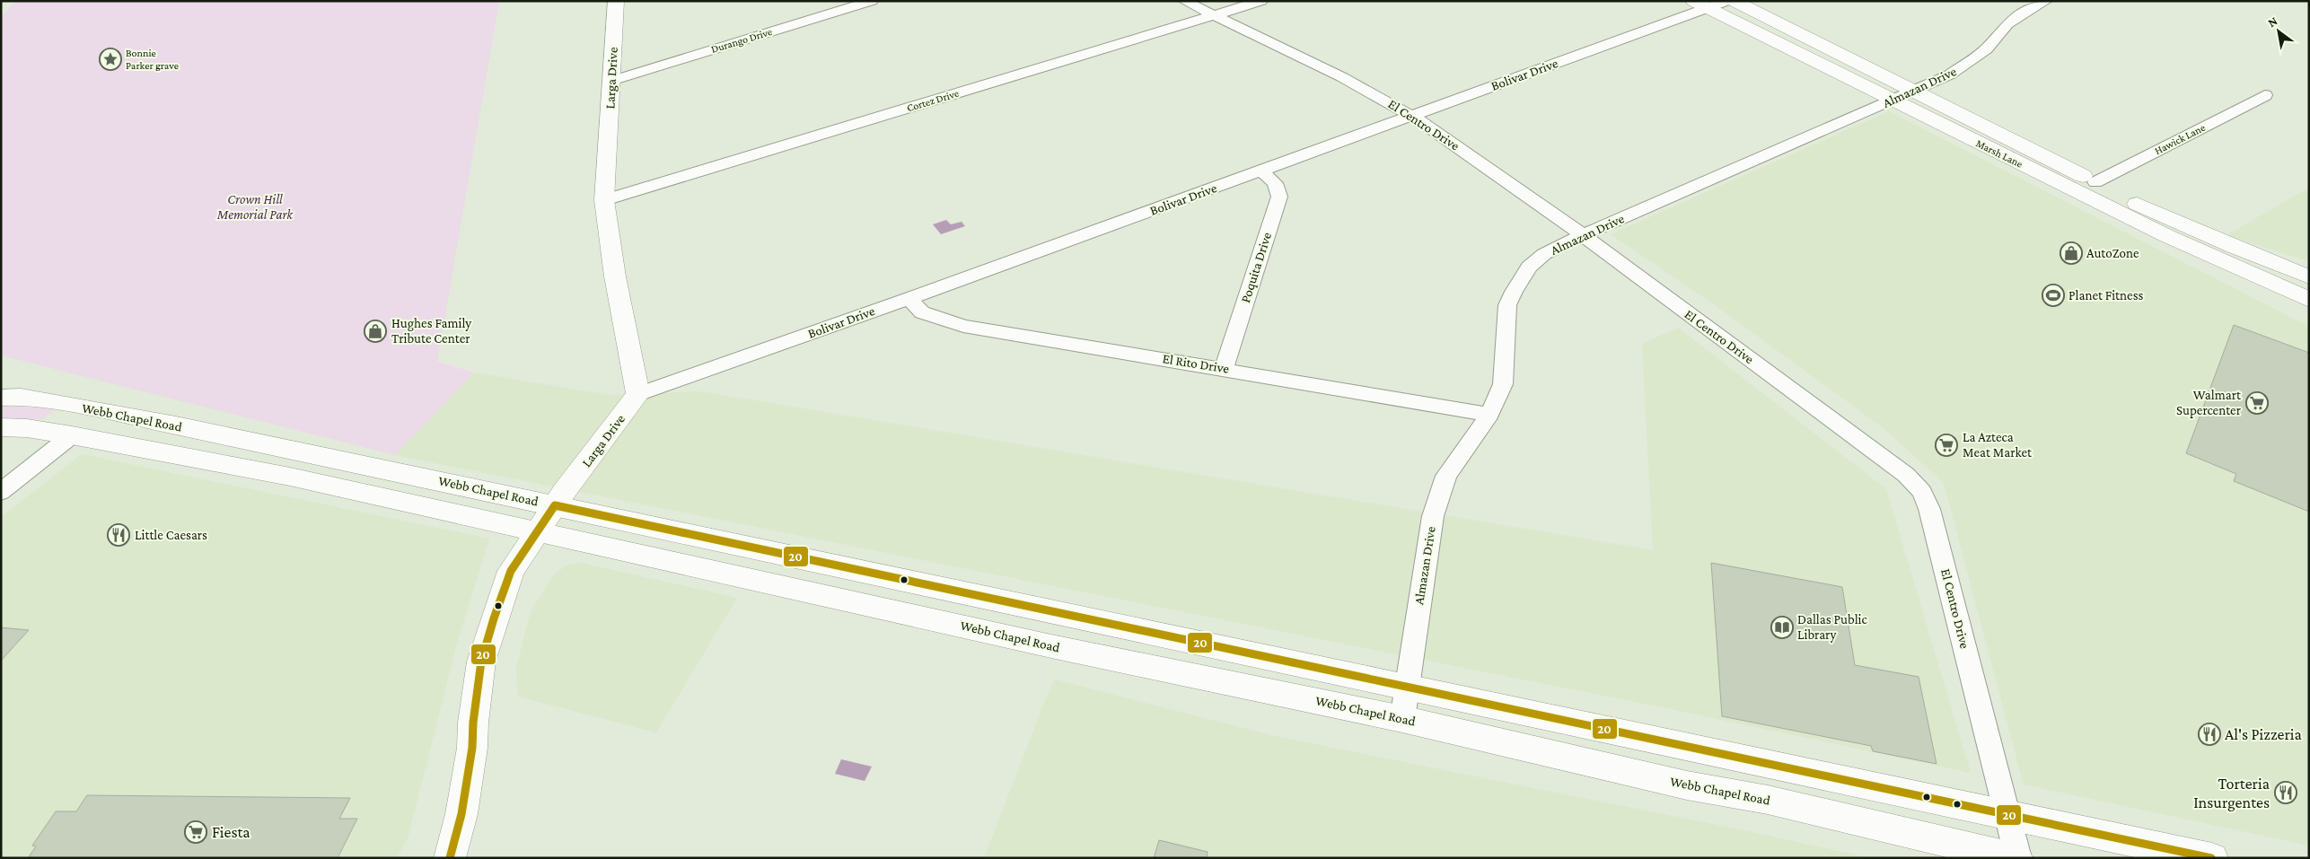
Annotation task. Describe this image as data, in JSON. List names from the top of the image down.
{
  "streets": {
    "main road": ["Larga Drive", "Marsh Lane", "Webb Chapel Road"],
    "street": [
      "Durango Drive",
      "Bolivar Drive",
      "Almazan Drive",
      "Cortez Drive",
      "El Centro Drive",
      "Hawick Lane",
      "Poquita Drive",
      "El Rito Drive"
    ]
  },
  "crossings": [
    ["Durango Drive", "Larga Drive"],
    ["Bolivar Drive", "Larga Drive"],
    ["Bolivar Drive", "El Centro Drive"],
    ["Bolivar Drive", "Marsh Lane"],
    ["Bolivar Drive", "Poquita Drive"],
    ["Bolivar Drive", "El Rito Drive"],
    ["Larga Drive", "Cortez Drive"],
    ["Larga Drive", "Webb Chapel Road"],
    ["Almazan Drive", "El Centro Drive"],
    ["Almazan Drive", "Marsh Lane"],
    ["Almazan Drive", "El Rito Drive"],
    ["Almazan Drive", "Webb Chapel Road"],
    ["Cortez Drive", "El Centro Drive"],
    ["El Centro Drive", "Webb Chapel Road"],
    ["Hawick Lane", "Marsh Lane"],
    ["Poquita Drive", "El Rito Drive"]
  ],
  "parks": ["Crown Hill Memorial Park"],
  "places": {
    "place": ["Bonnie Parker grave"],
    "shop": ["AutoZone", "Hughes Family Tribute Center"],
    "sports": ["Planet Fitness"],
    "supermarket": ["Walmart Supercenter", "La Azteca Meat Market", "Fiesta"],
    "restaurant": ["Little Caesars", "Al's Pizzeria", "Torteria Insurgentes"],
    "library": ["Dallas Public Library"]
  },
  "lines": ["transit line 20"],
  "north": "top left"
}
